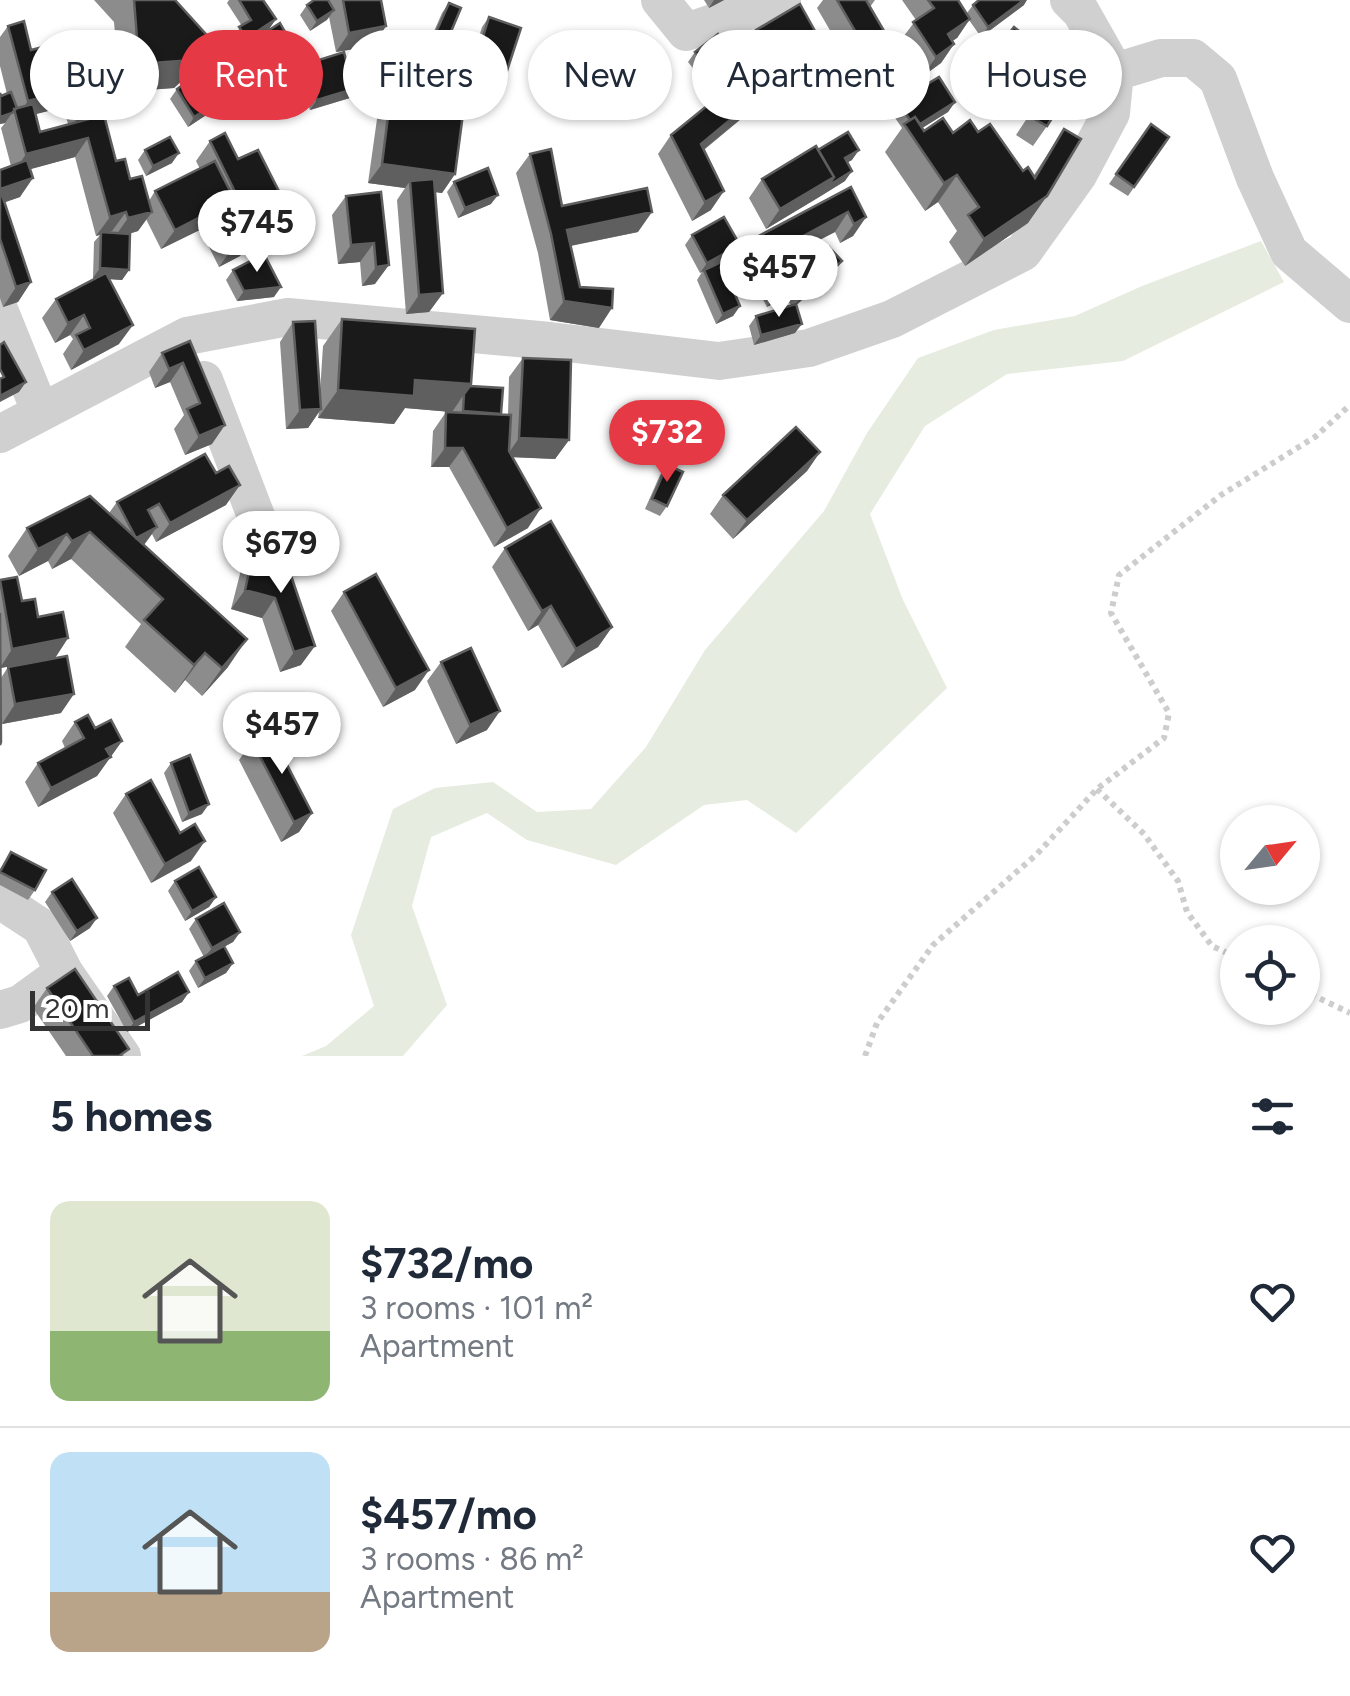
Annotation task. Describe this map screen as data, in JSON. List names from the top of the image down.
{
  "scale_bar": "20 m",
  "north": "top right",
  "page": {
    "chip": [
      "Buy",
      "Rent",
      "Filters",
      "New",
      "Apartment",
      "House"
    ],
    "price": [
      "$745",
      "$457",
      "$732",
      "$679",
      "$457"
    ],
    "scale": "20 m",
    "heading": "5 homes",
    "list": [
      {
        "name": "$732/mo",
        "note": "3 rooms · 101 m² · Apartment"
      },
      {
        "name": "$457/mo",
        "note": "3 rooms · 86 m² · Apartment"
      }
    ]
  }
}
